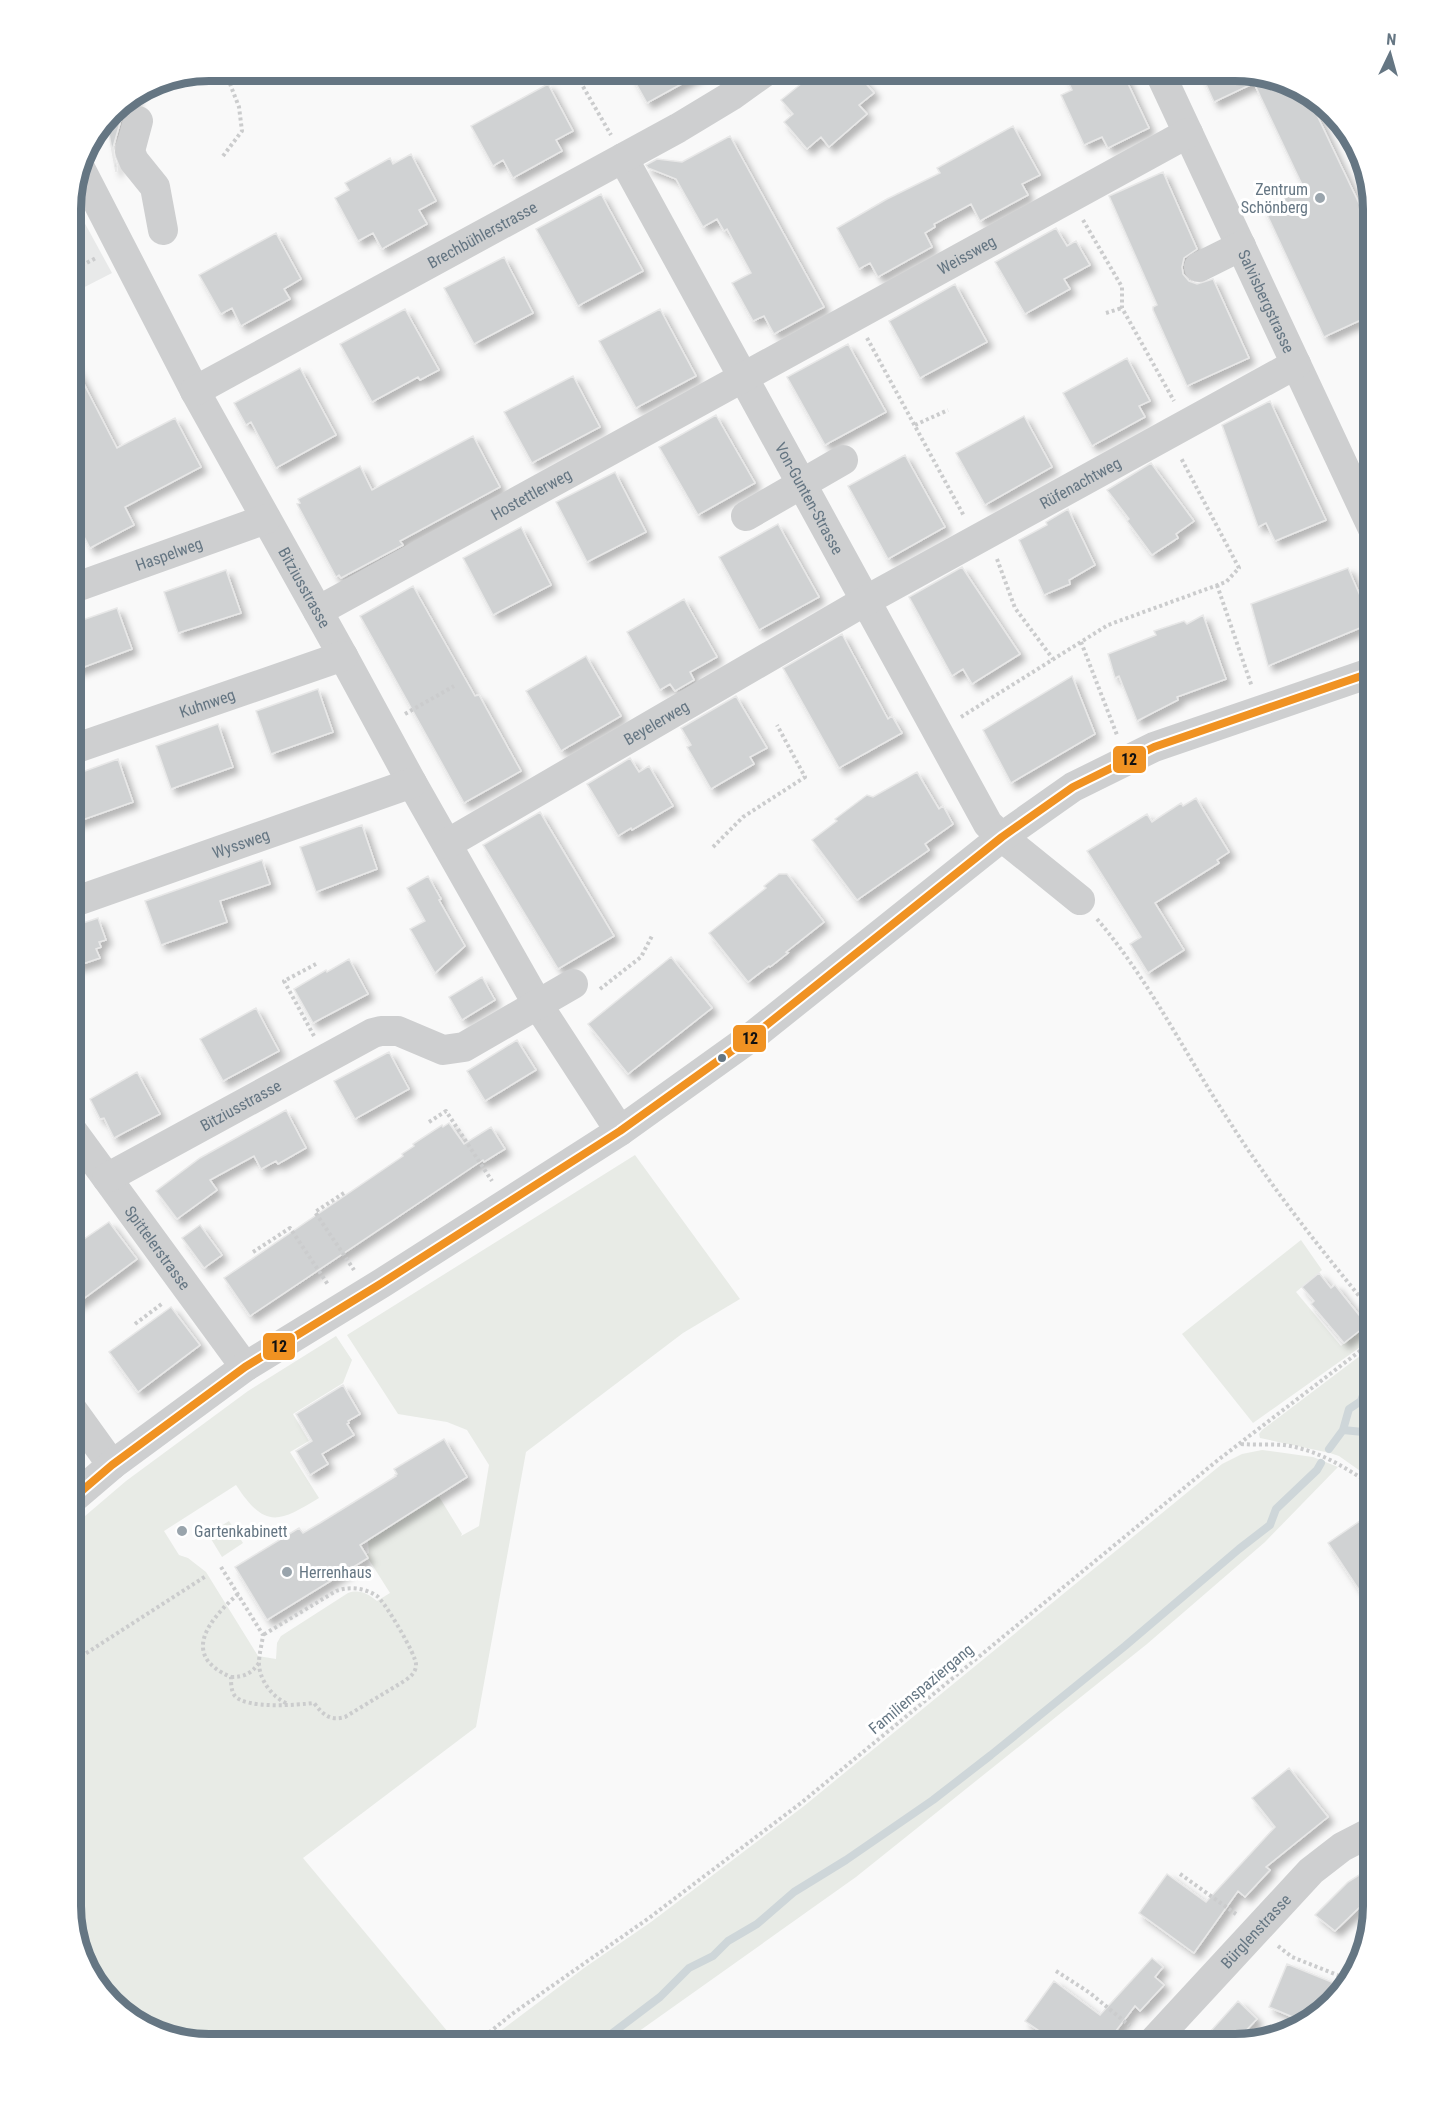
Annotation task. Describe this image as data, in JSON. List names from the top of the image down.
{
  "streets": {
    "street": [
      "Brechbühlerstrasse",
      "Weissweg",
      "Salvisbergstrasse",
      "Rüfenachtweg",
      "Hostettlerweg",
      "Von-Gunten-Strasse",
      "Haspelweg",
      "Bitziusstrasse",
      "Kuhnweg",
      "Beyelerweg",
      "Wyssweg",
      "Spittelerstrasse",
      "Bürglenstrasse"
    ],
    "path": ["Familienspaziergang"]
  },
  "crossings": [
    ["Brechbühlerstrasse", "Von-Gunten-Strasse"],
    ["Brechbühlerstrasse", "Bitziusstrasse"],
    ["Weissweg", "Salvisbergstrasse"],
    ["Weissweg", "Hostettlerweg"],
    ["Weissweg", "Von-Gunten-Strasse"],
    ["Salvisbergstrasse", "Rüfenachtweg"],
    ["Rüfenachtweg", "Von-Gunten-Strasse"],
    ["Rüfenachtweg", "Beyelerweg"],
    ["Hostettlerweg", "Von-Gunten-Strasse"],
    ["Hostettlerweg", "Bitziusstrasse"],
    ["Von-Gunten-Strasse", "Beyelerweg"],
    ["Haspelweg", "Bitziusstrasse"],
    ["Bitziusstrasse", "Kuhnweg"],
    ["Bitziusstrasse", "Beyelerweg"],
    ["Bitziusstrasse", "Wyssweg"],
    ["Bitziusstrasse", "Spittelerstrasse"]
  ],
  "places": ["Zentrum Schönberg", "Gartenkabinett", "Herrenhaus"],
  "lines": ["transit line 12"],
  "north": "top"
}
